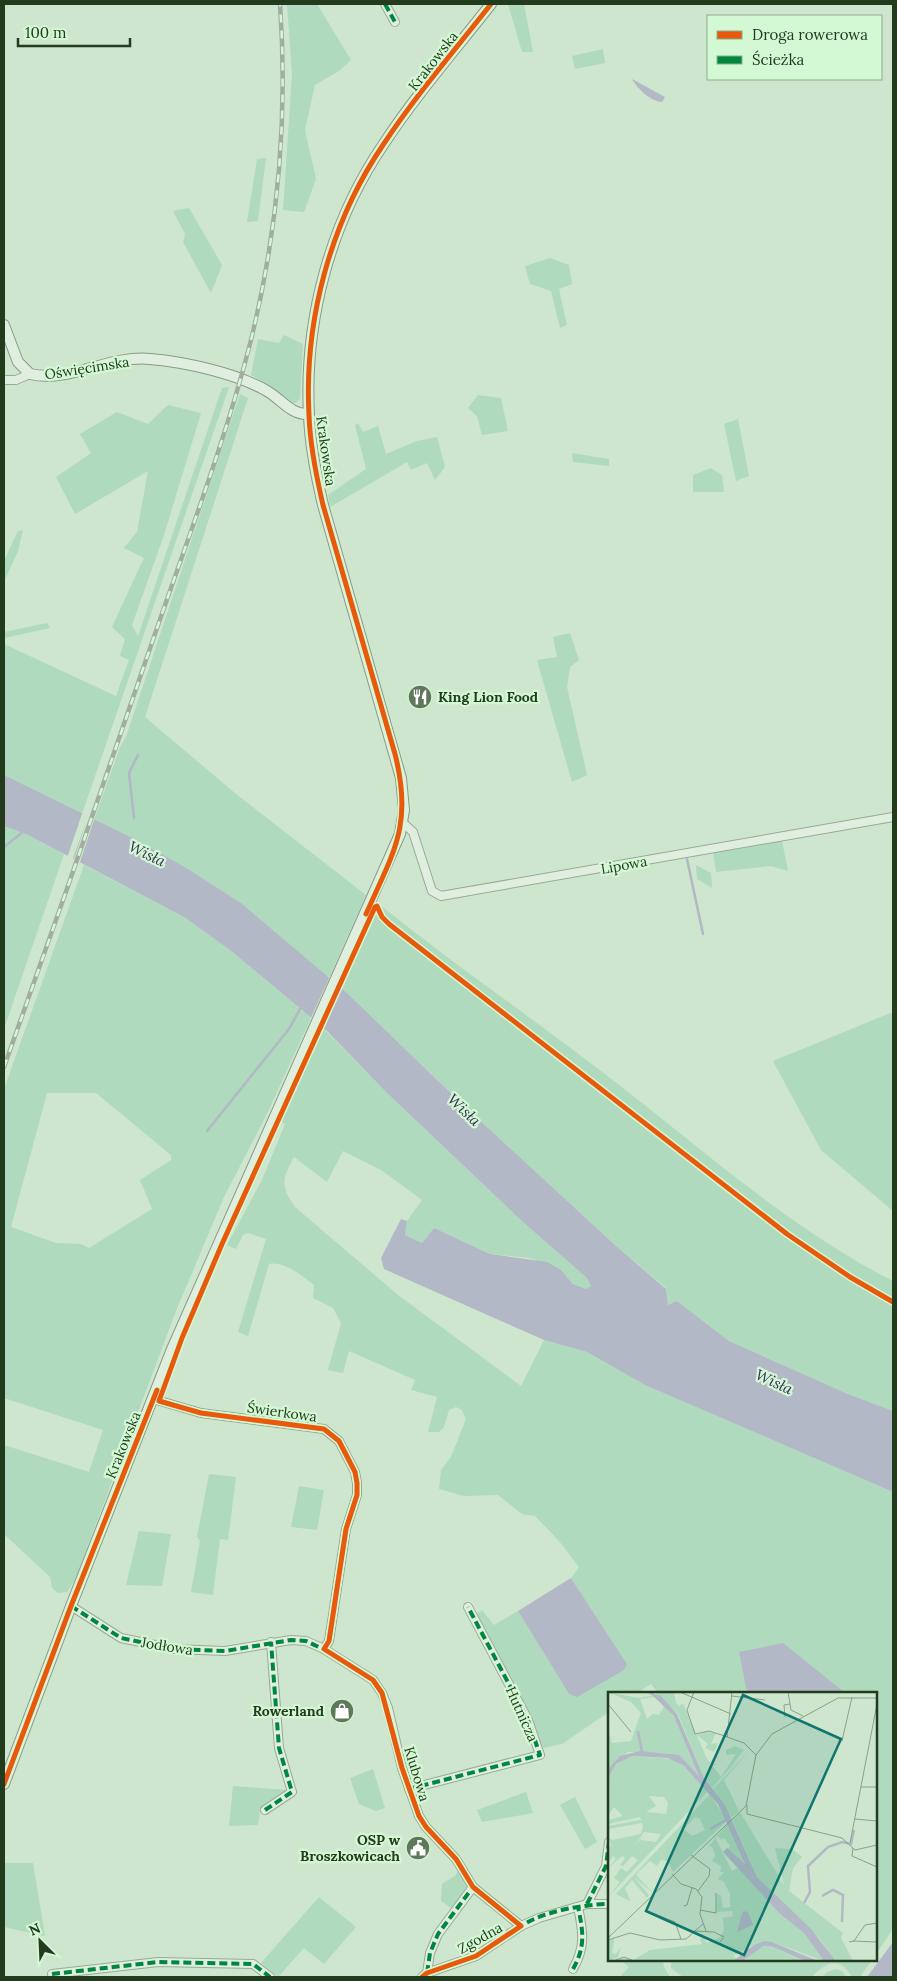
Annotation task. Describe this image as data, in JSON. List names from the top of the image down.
{
  "streets": {
    "street": [
      "Krakowska",
      "Oświęcimska",
      "Lipowa",
      "Świerkowa",
      "Jodłowa",
      "Hutnicza",
      "Klubowa",
      "Zgodna"
    ]
  },
  "crossings": [
    ["Krakowska", "Oświęcimska"],
    ["Krakowska", "Lipowa"],
    ["Krakowska", "Świerkowa"],
    ["Krakowska", "Jodłowa"],
    ["Świerkowa", "Jodłowa"],
    ["Świerkowa", "Klubowa"],
    ["Jodłowa", "Klubowa"],
    ["Hutnicza", "Klubowa"],
    ["Klubowa", "Zgodna"]
  ],
  "water": ["Wisła"],
  "places": {
    "restaurant": ["King Lion Food"],
    "shop": ["Rowerland"],
    "public building": ["OSP w Broszkowicach"]
  },
  "legend": ["Droga rowerowa", "Ścieżka"],
  "scale_bar": "100 m",
  "north": "top left"
}
